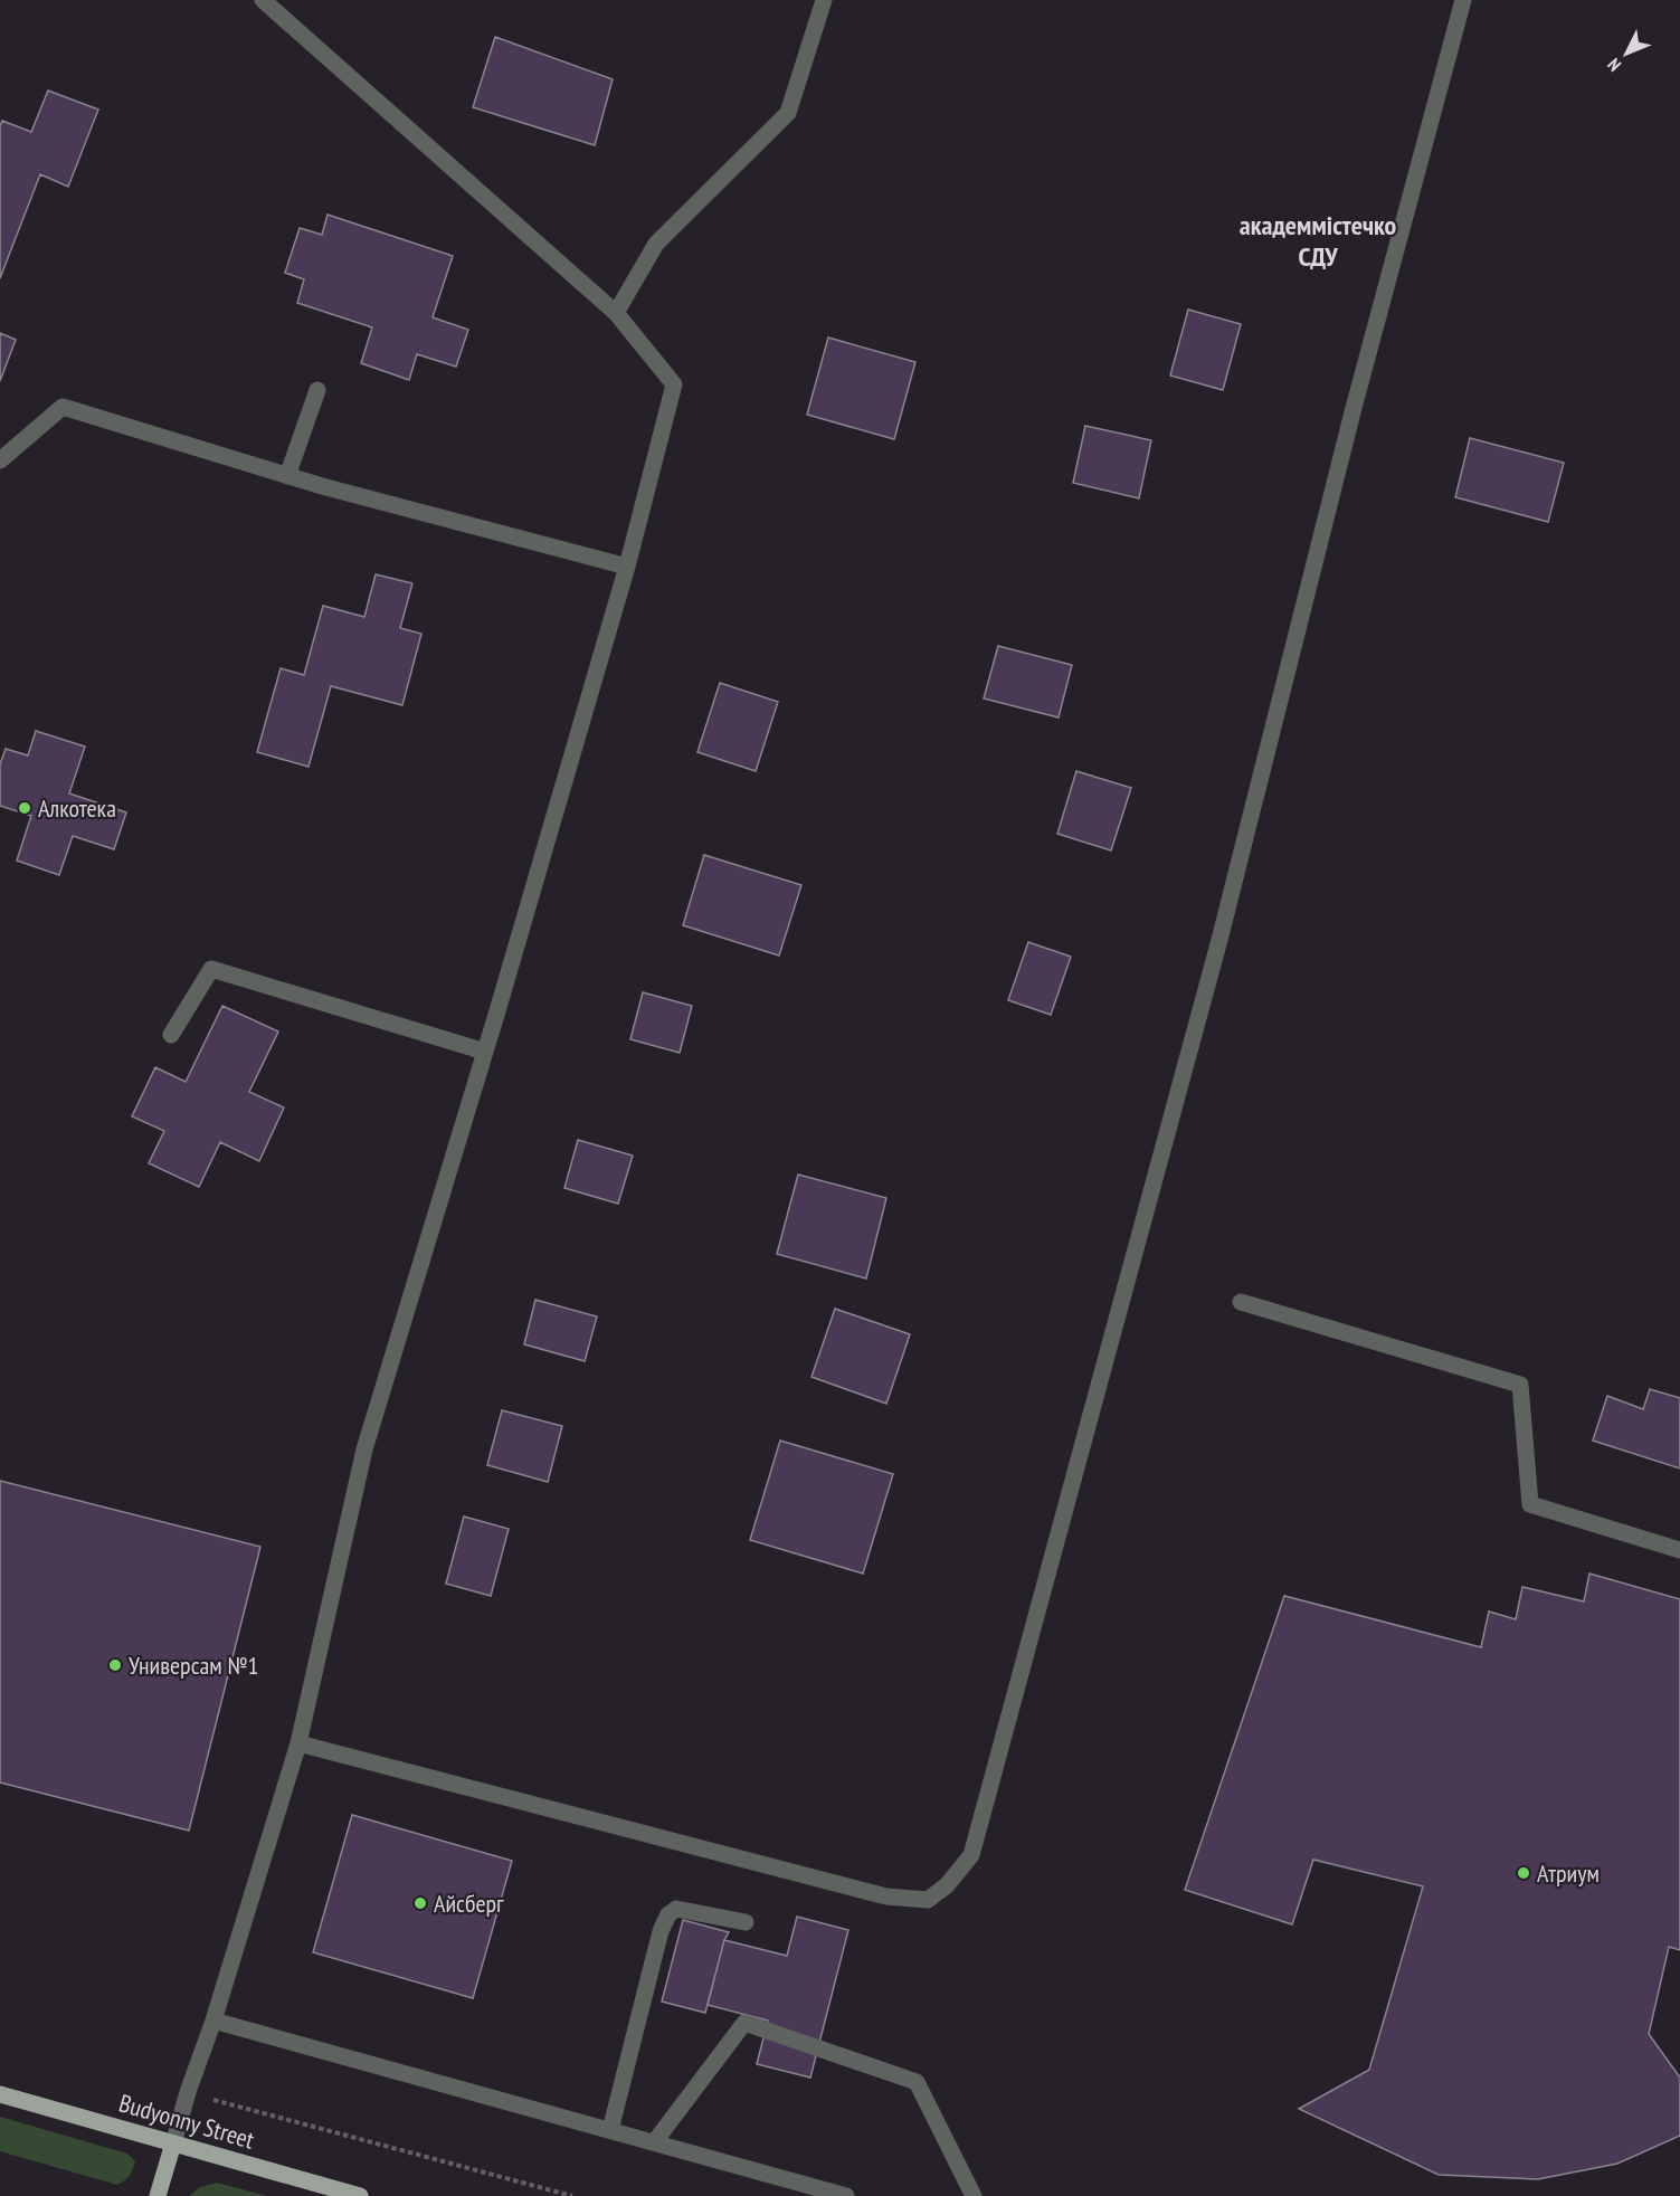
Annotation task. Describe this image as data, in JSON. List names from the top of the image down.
{
  "streets": {
    "main road": ["Budyonny Street"]
  },
  "districts": ["академмістечко СДУ"],
  "places": [
    "Алкотека",
    "Универсам №1",
    "Атриум",
    "Айсберг"
  ],
  "north": "bottom left"
}
